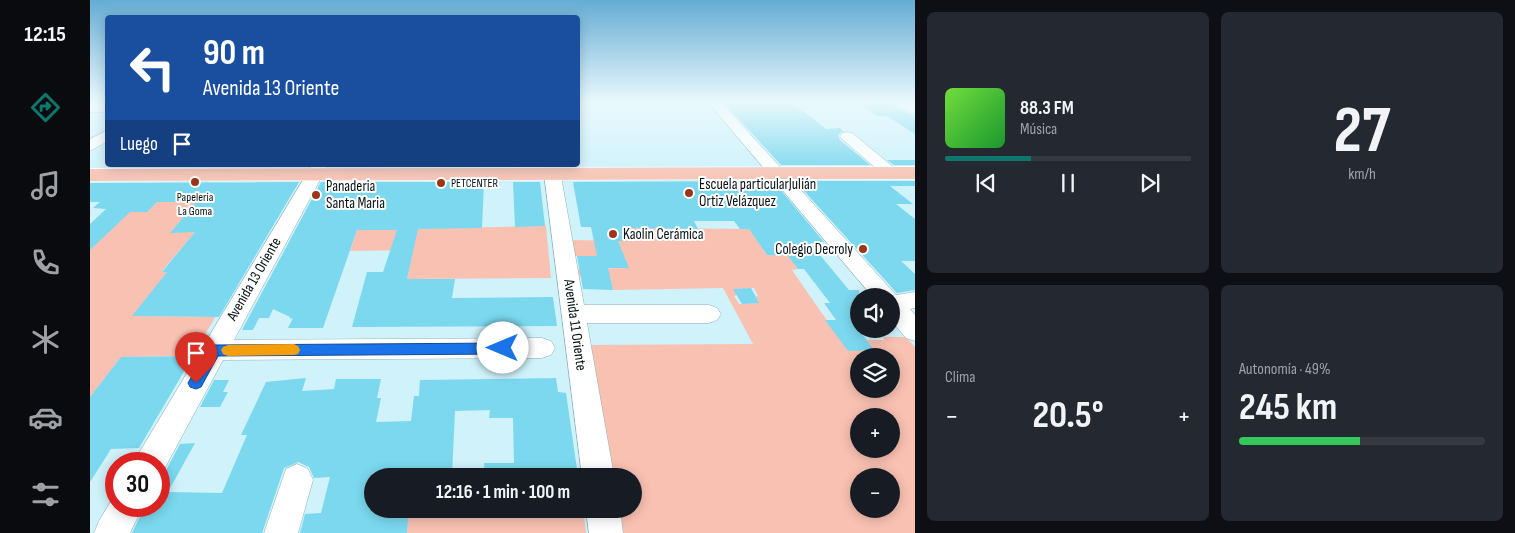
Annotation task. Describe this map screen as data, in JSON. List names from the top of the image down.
{
  "streets": {
    "street": ["Avenida 13 Oriente", "Avenida 11 Oriente"]
  },
  "places": [
    "Papeleria La Goma",
    "PETCENTER",
    "Escuela particularJulián Ortiz Velázquez",
    "Panaderia Santa Maria",
    "Kaolin Cerámica",
    "Colegio Decroly"
  ],
  "page": {
    "tabs": "12:15",
    "tile": [
      ["27", "km/h"],
      "Clima",
      ["Autonomía · 49%", "245 km"]
    ],
    "turn": ["90 m", "Avenida 13 Oriente"],
    "song": ["88.3 FM", "Música"],
    "then": "Luego",
    "map_buttons": ["+", "−"],
    "heat": ["−", "20.5°", "+"],
    "limit": "30",
    "trip": "12:16 · 1 min · 100 m"
  }
}
